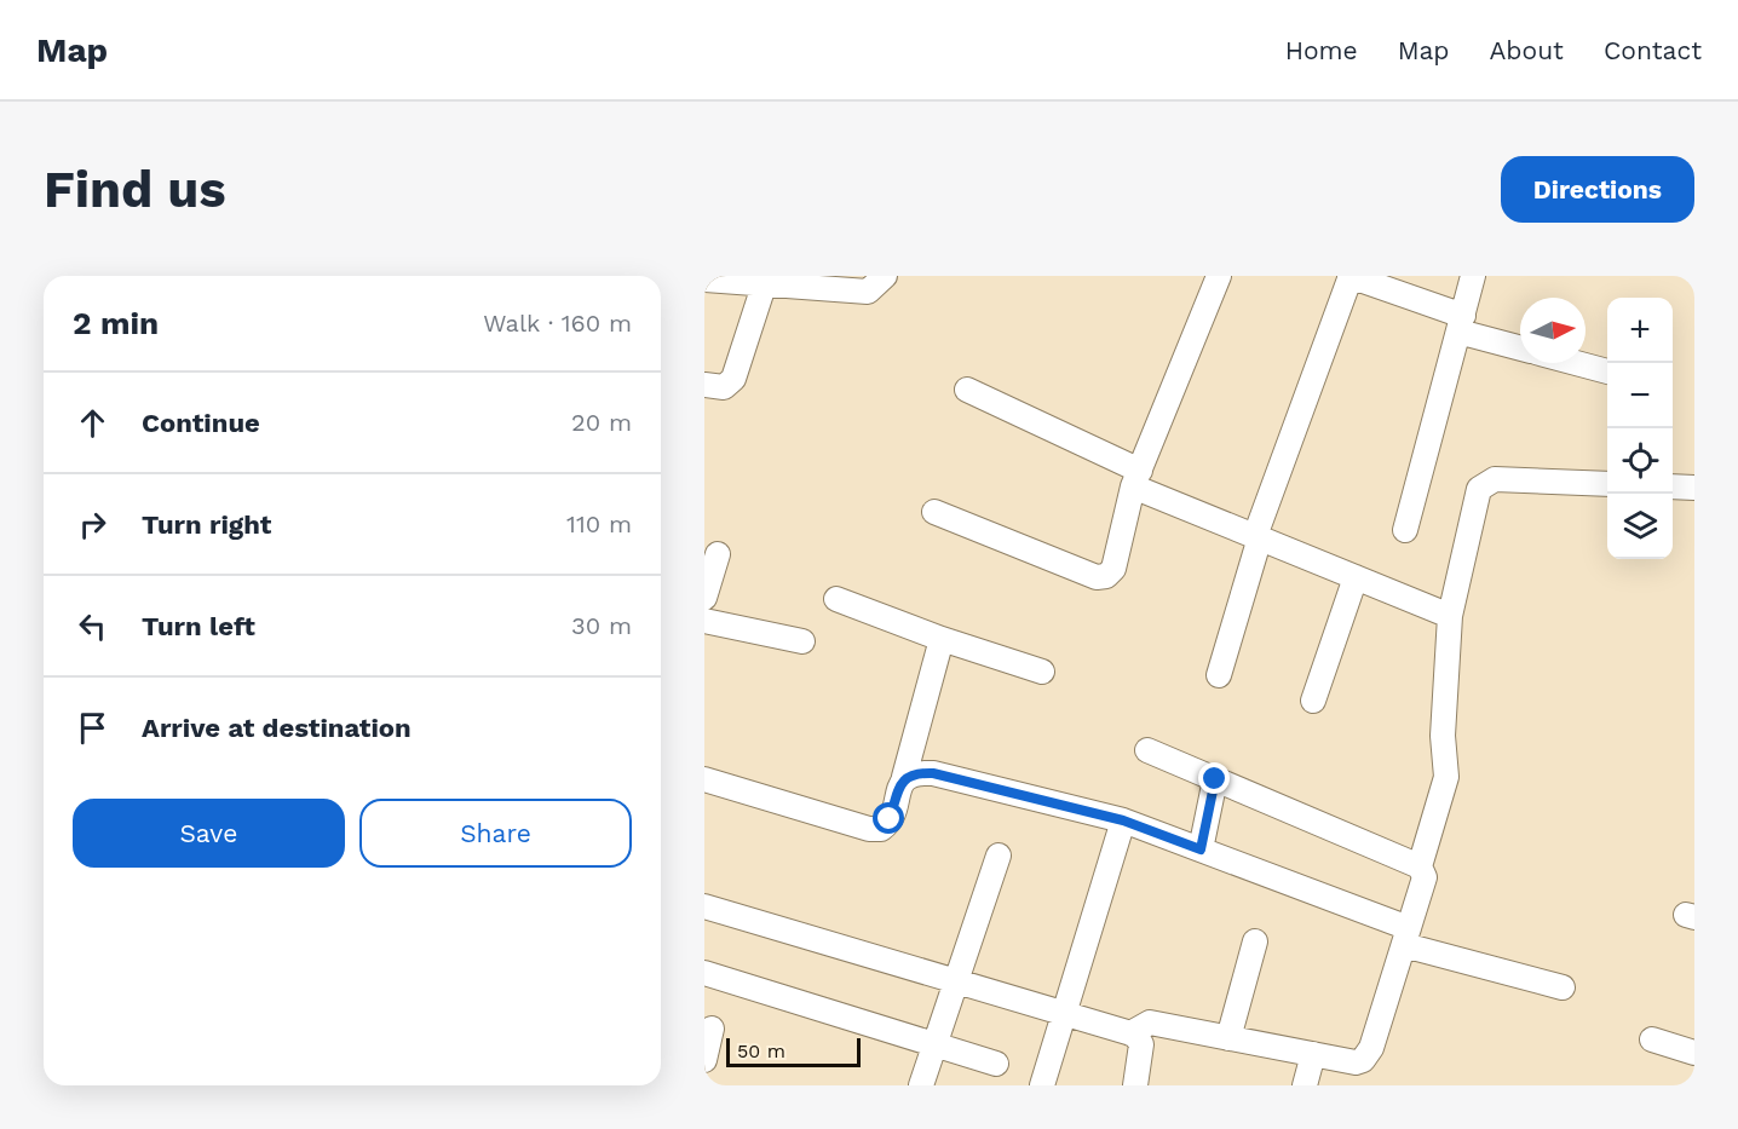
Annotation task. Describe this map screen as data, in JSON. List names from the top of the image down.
{
  "scale_bar": "50 m",
  "north": "right",
  "page": {
    "header": "Map",
    "nav": [
      "Home",
      "Map",
      "About",
      "Contact"
    ],
    "buttons": [
      "Directions",
      ["Save", "Share"]
    ],
    "title": "Find us",
    "heading": ["2 min", "Walk · 160 m"],
    "map_buttons": ["+", "−"],
    "list": [
      ["Continue", "20 m"],
      ["Turn right", "110 m"],
      ["Turn left", "30 m"],
      "Arrive at destination"
    ],
    "scale": "50 m"
  }
}
